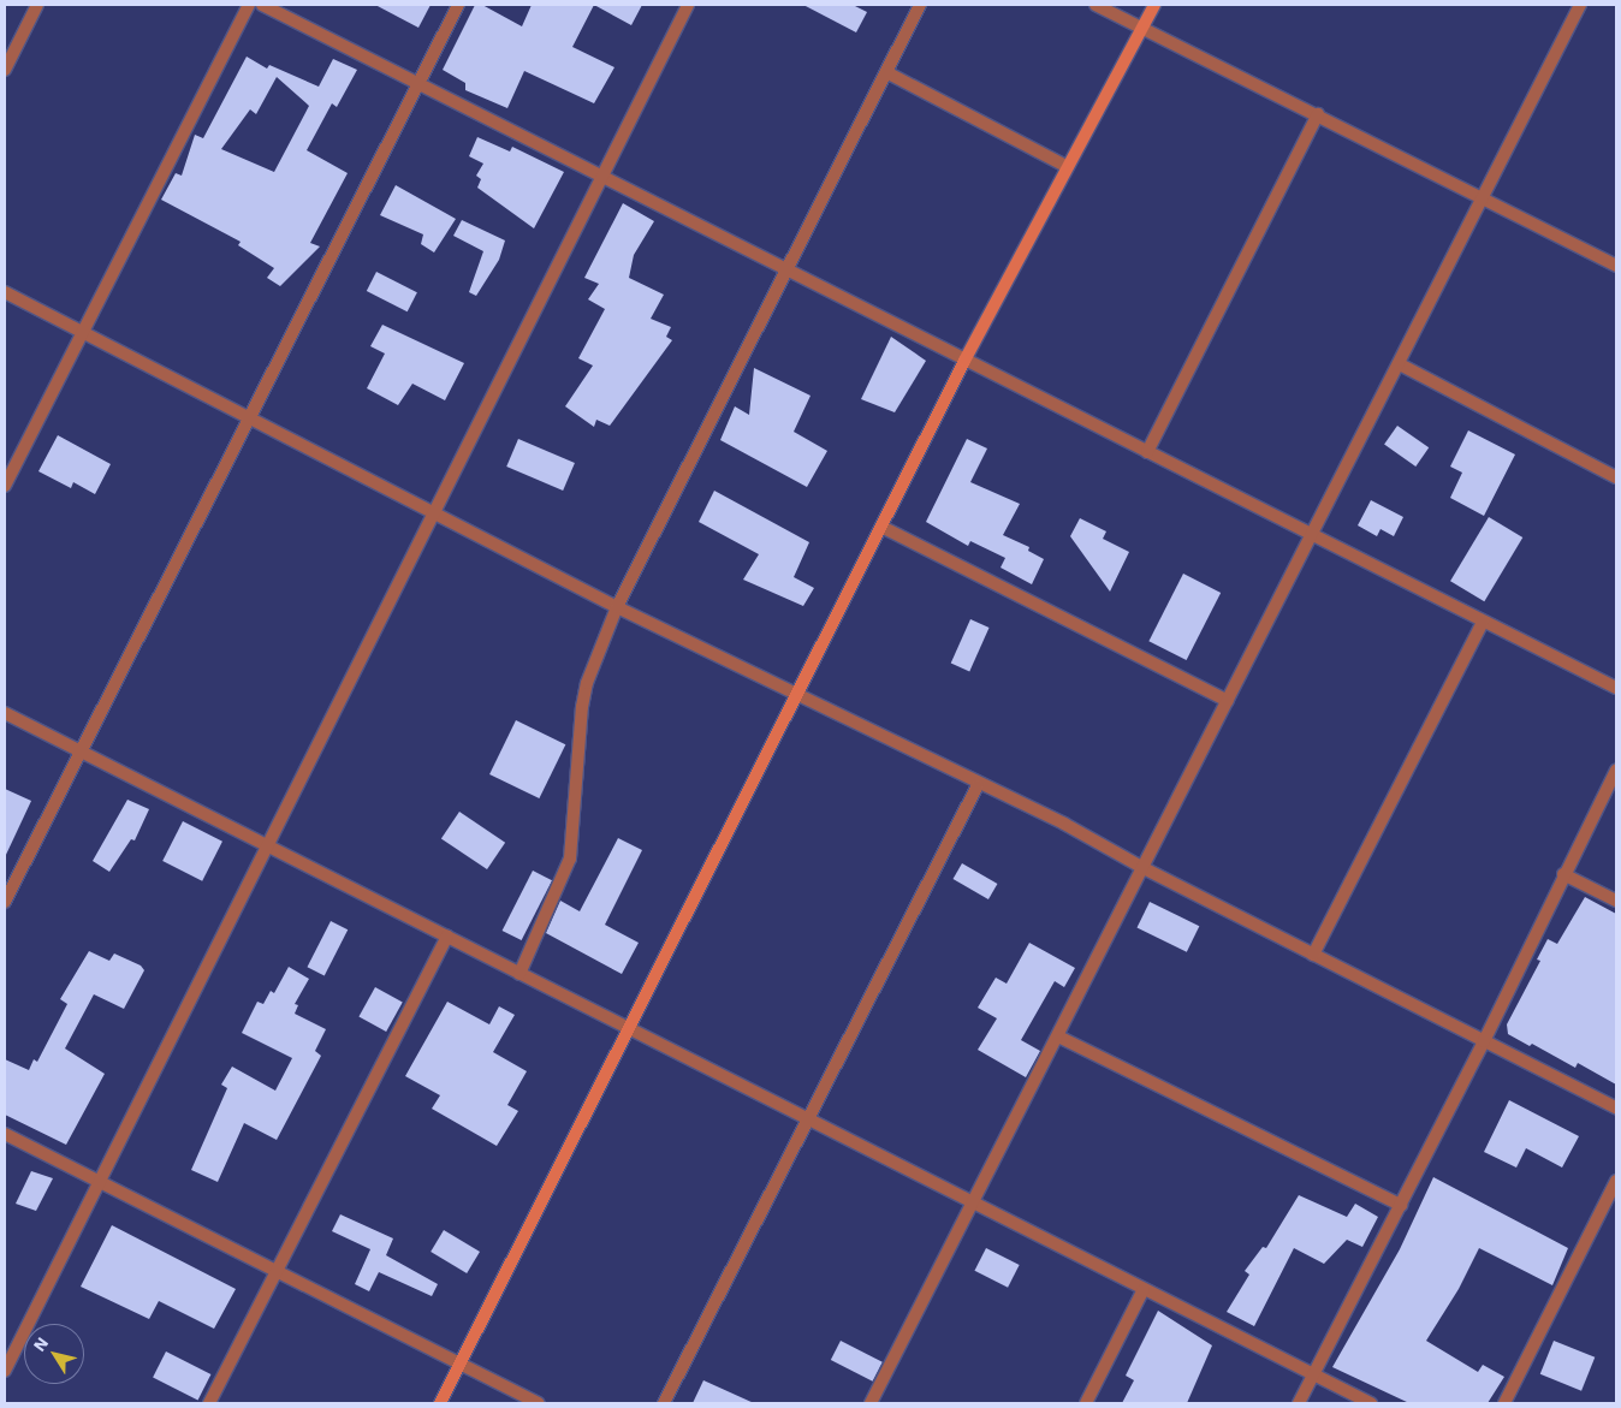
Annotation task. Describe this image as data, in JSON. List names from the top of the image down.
{
  "north": "top left"
}
